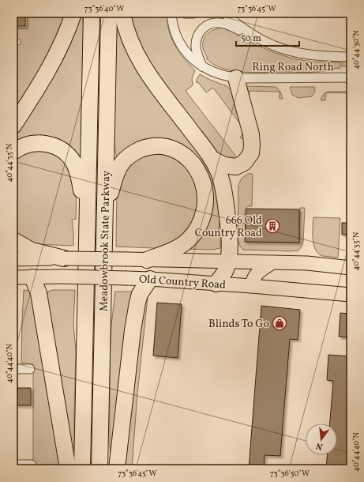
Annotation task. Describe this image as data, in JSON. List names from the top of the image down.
{
  "streets": {
    "highway": ["Meadowbrook State Parkway"],
    "main road": ["Old Country Road"],
    "street": ["Ring Road North"]
  },
  "places": {
    "building": ["666 Old Country Road"],
    "shop": ["Blinds To Go"]
  },
  "scale_bar": "50 m",
  "north": "bottom",
  "coordinates": [
    "73°36'40\"W",
    "73°36'45\"W",
    "40°44'30\"N",
    "40°44'35\"N",
    "40°44'40\"N",
    "73°36'50\"W"
  ]
}
